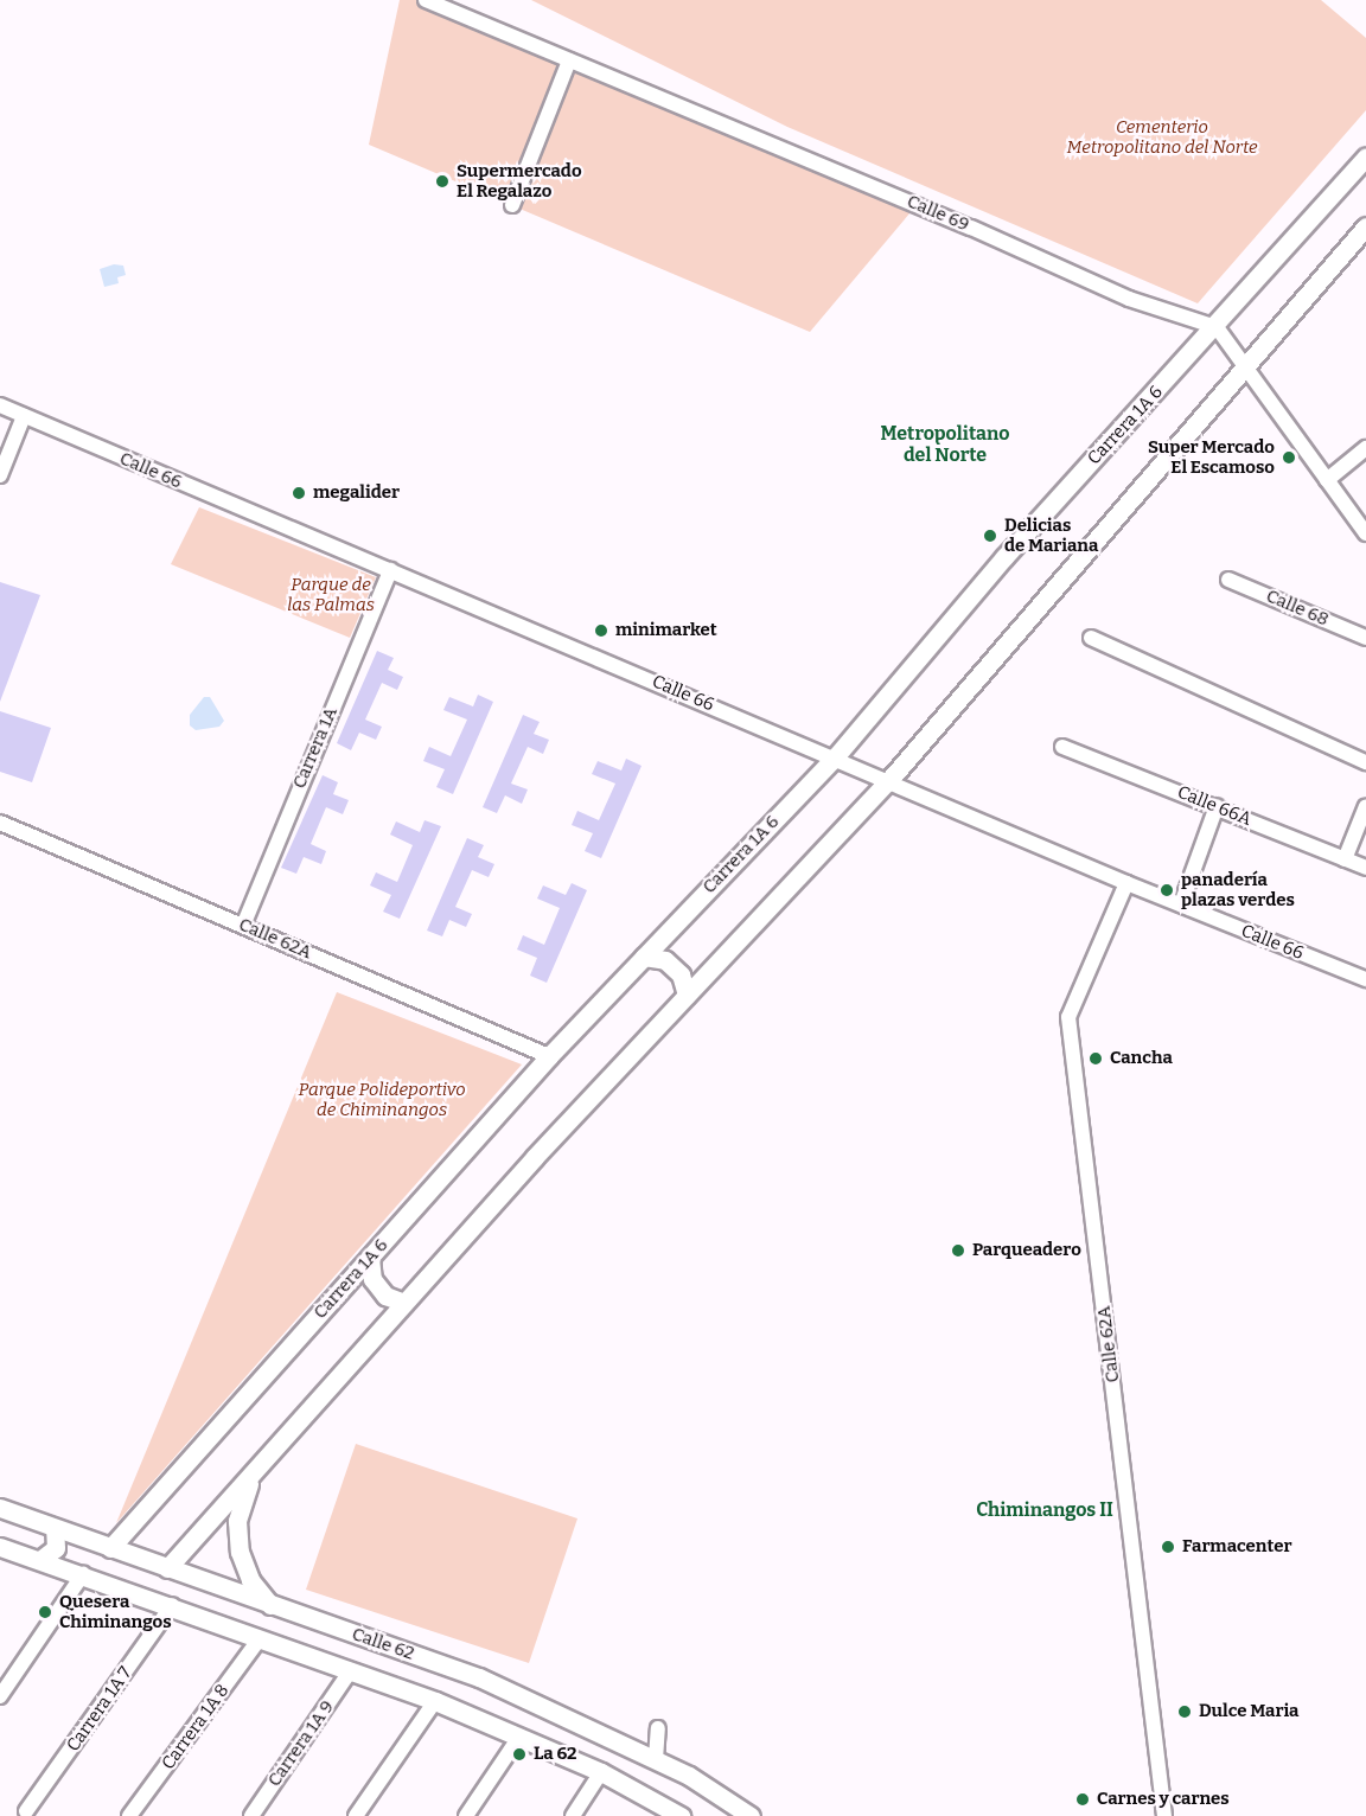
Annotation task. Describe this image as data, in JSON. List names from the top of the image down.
{
  "streets": {
    "street": [
      "Calle 69",
      "Carrera 1A 6",
      "Calle 66",
      "Calle 68",
      "Carrera 1A",
      "Calle 66A",
      "Calle 62A",
      "Calle 62",
      "Carrera 1A 7",
      "Carrera 1A 8",
      "Carrera 1A 9"
    ]
  },
  "crossings": [
    ["Calle 69", "Carrera 1A 6"],
    ["Carrera 1A 6", "Calle 66"],
    ["Carrera 1A 6", "Calle 62A"],
    ["Carrera 1A 6", "Calle 62"],
    ["Calle 66", "Carrera 1A"],
    ["Calle 66", "Calle 62A"],
    ["Carrera 1A", "Calle 62A"],
    ["Calle 62", "Carrera 1A 7"],
    ["Calle 62", "Carrera 1A 8"],
    ["Calle 62", "Carrera 1A 9"]
  ],
  "districts": ["Metropolitano del Norte", "Chiminangos II"],
  "parks": ["Cementerio Metropolitano del Norte", "Parque de las Palmas", "Parque Polideportivo de Chiminangos"],
  "places": [
    "Supermercado El Regalazo",
    "Super Mercado El Escamoso",
    "megalider",
    "Delicias de Mariana",
    "minimarket",
    "panadería plazas verdes",
    "Cancha",
    "Parqueadero",
    "Farmacenter",
    "Quesera Chiminangos",
    "Dulce Maria",
    "La 62",
    "Carnes y carnes"
  ]
}
